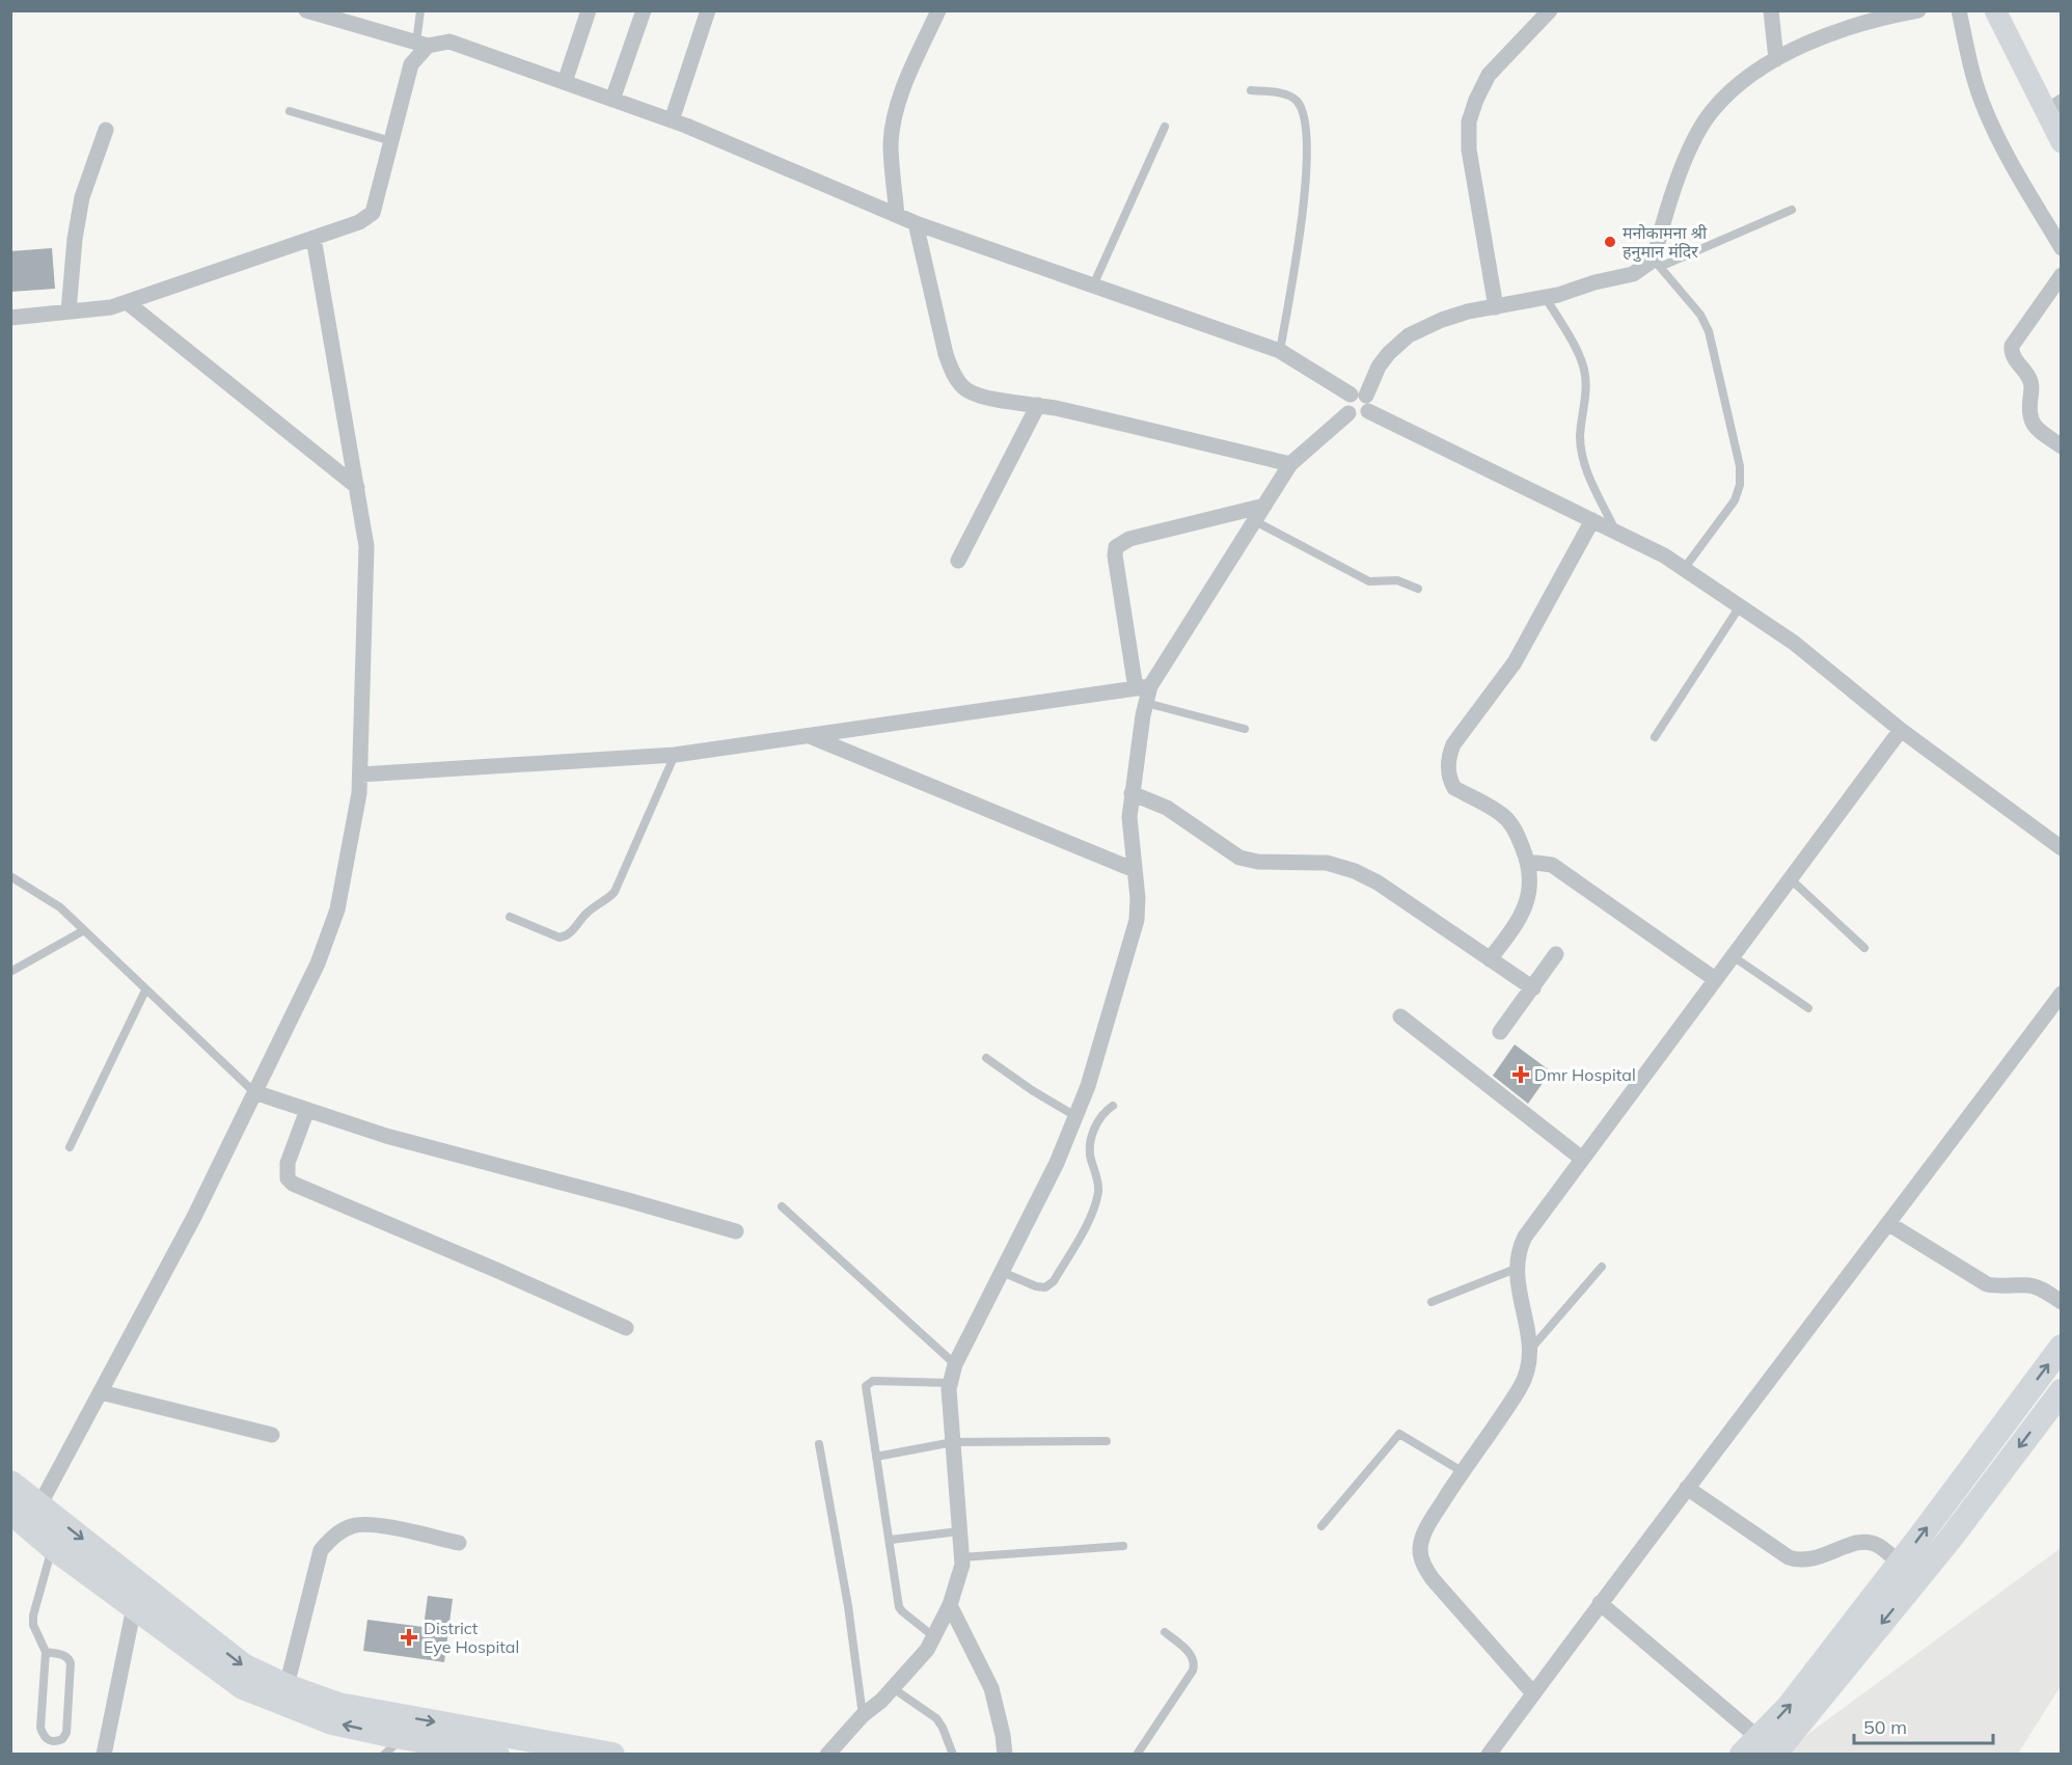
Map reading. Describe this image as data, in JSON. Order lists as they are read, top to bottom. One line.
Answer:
{"places":{"other":["मनोकामना श्री हनुमान मंदिर"],"health":["Dmr Hospital","District Eye Hospital"]},"scale_bar":"50 m"}
